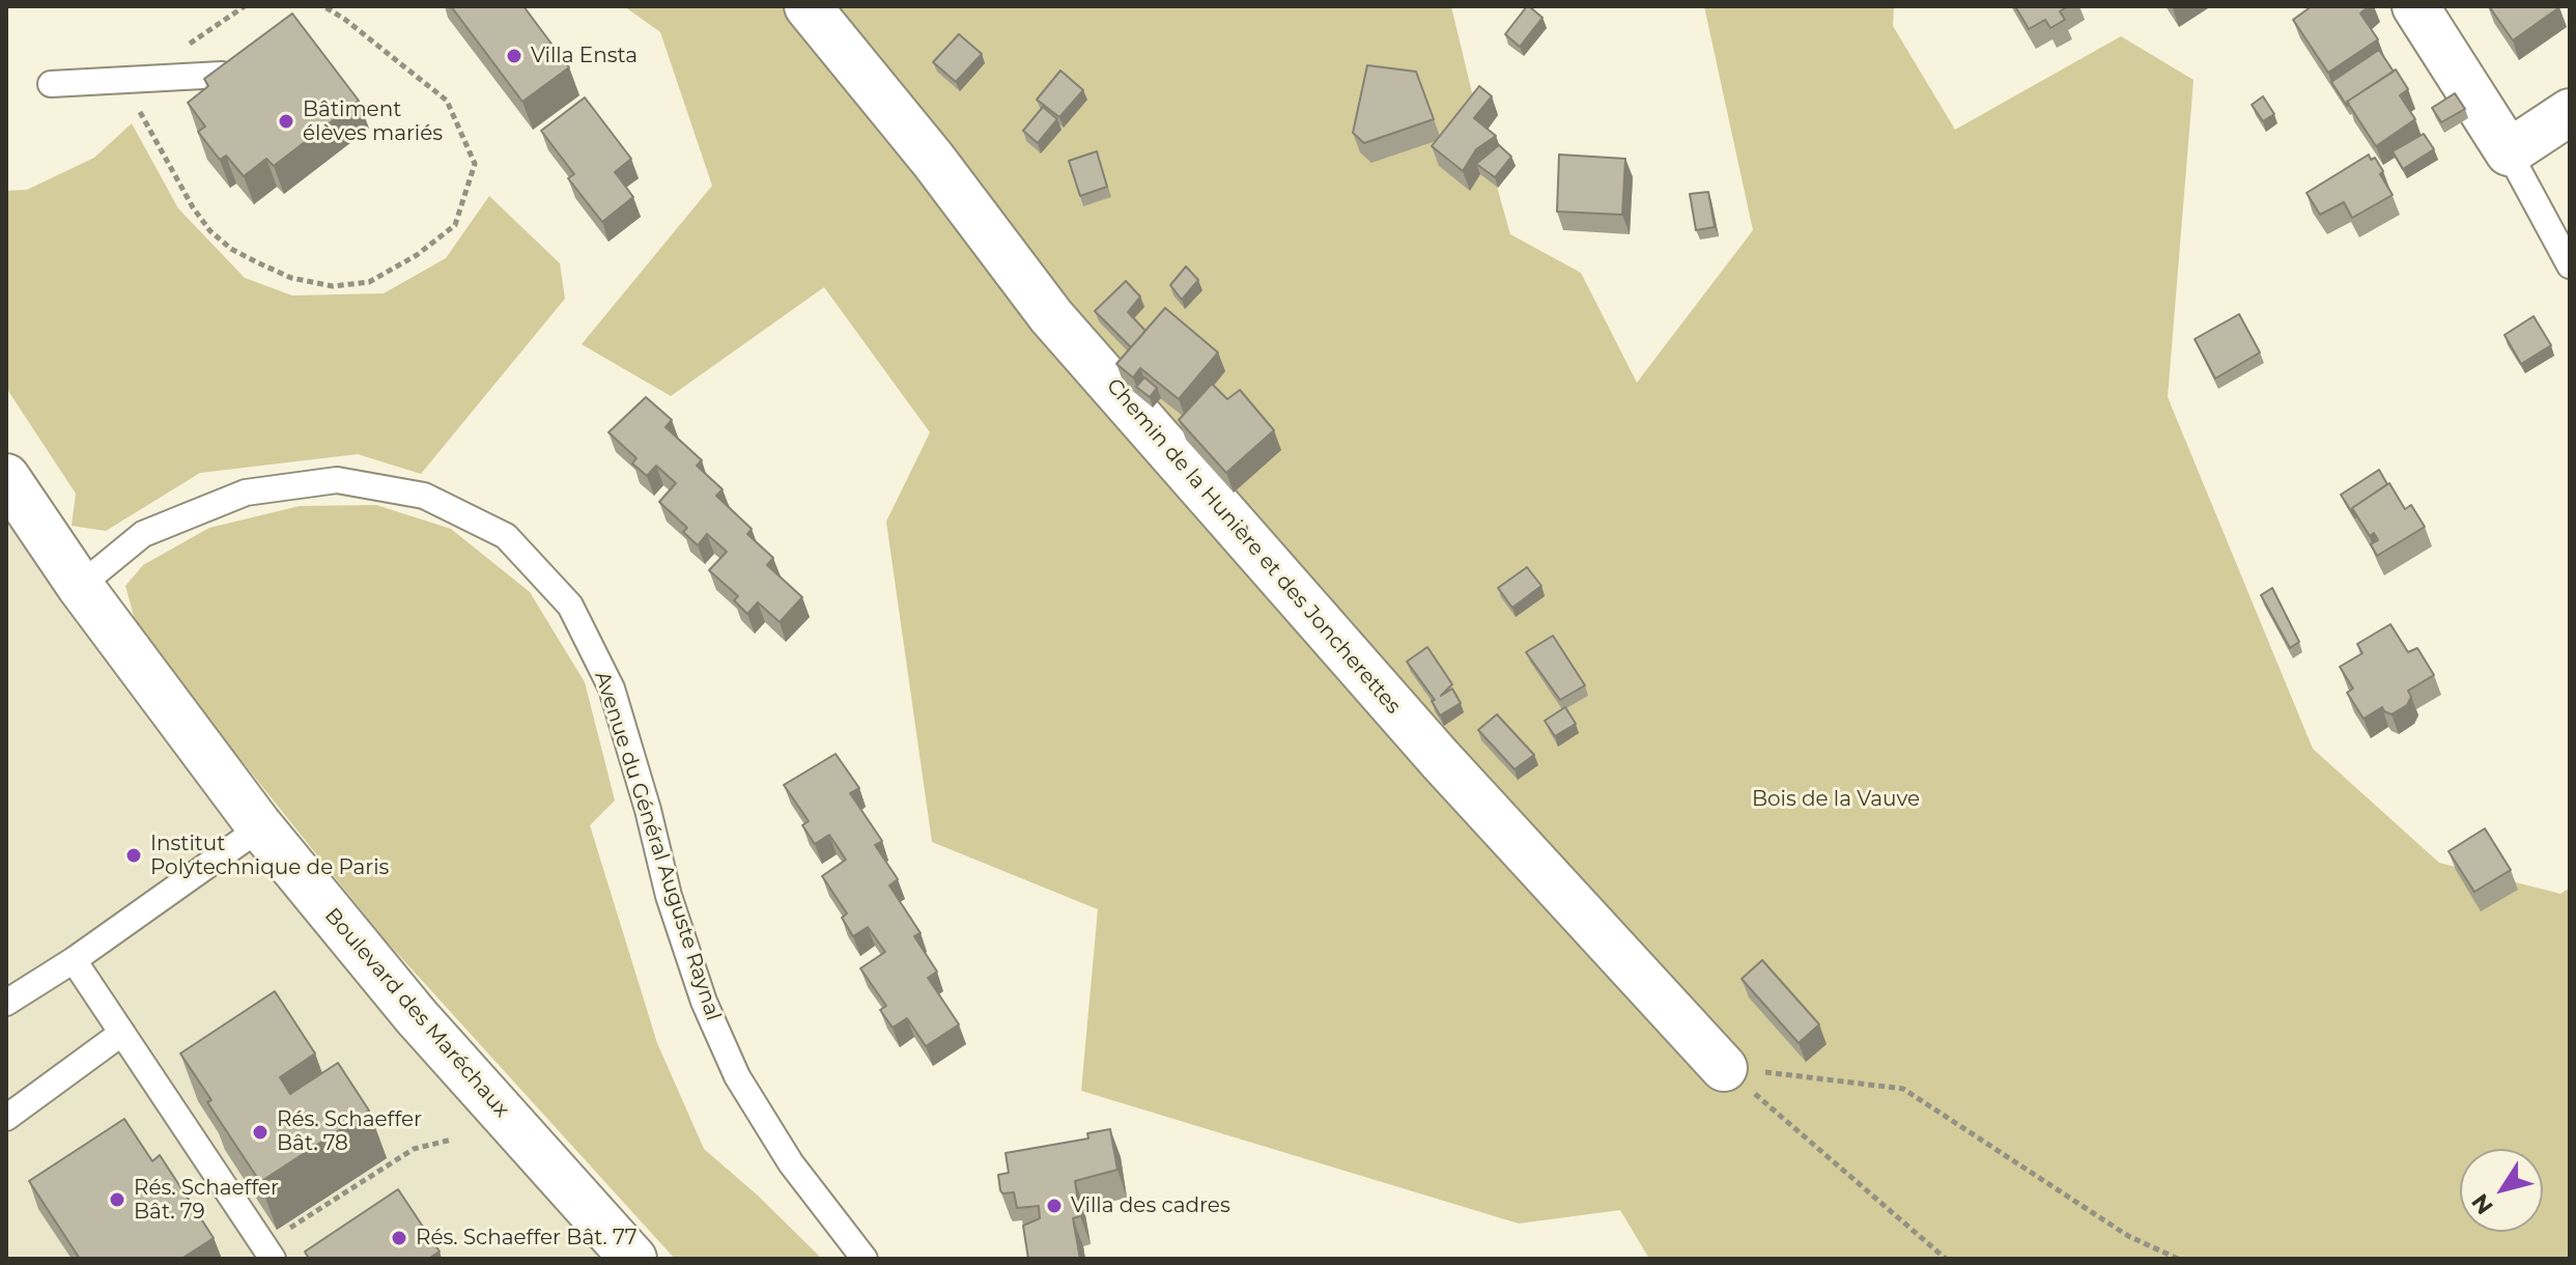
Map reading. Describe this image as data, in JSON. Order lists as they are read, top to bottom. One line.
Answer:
{"streets":{"street":["Chemin de la Hunière et des Joncherettes","Boulevard des Maréchaux"],"lane":["Avenue du Général Auguste Raynal"]},"crossings":[["Avenue du Général Auguste Raynal","Boulevard des Maréchaux"]],"parks":["Bois de la Vauve"],"places":["Villa Ensta","Bâtiment élèves mariés","Institut Polytechnique de Paris","Rés. Schaeffer Bât. 78","Rés. Schaeffer Bât. 79","Villa des cadres","Rés. Schaeffer Bât. 77"],"north":"bottom left"}
